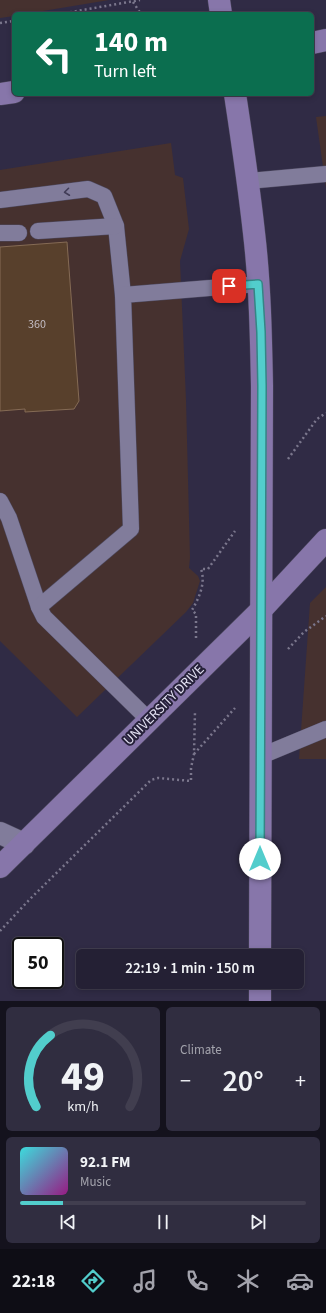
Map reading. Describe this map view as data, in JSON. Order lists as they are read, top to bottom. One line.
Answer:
{"streets":{"main road":["UNIVERSITY DRIVE"]},"house_numbers":["360"],"page":{"turn":["140 m","Turn left"],"limit":"50","trip":"22:19 · 1 min · 150 m","tile":"Climate","heat":["−","20°","+"],"song":["92.1 FM","Music"],"tabs":"22:18","gauge":["49","km/h"]}}
